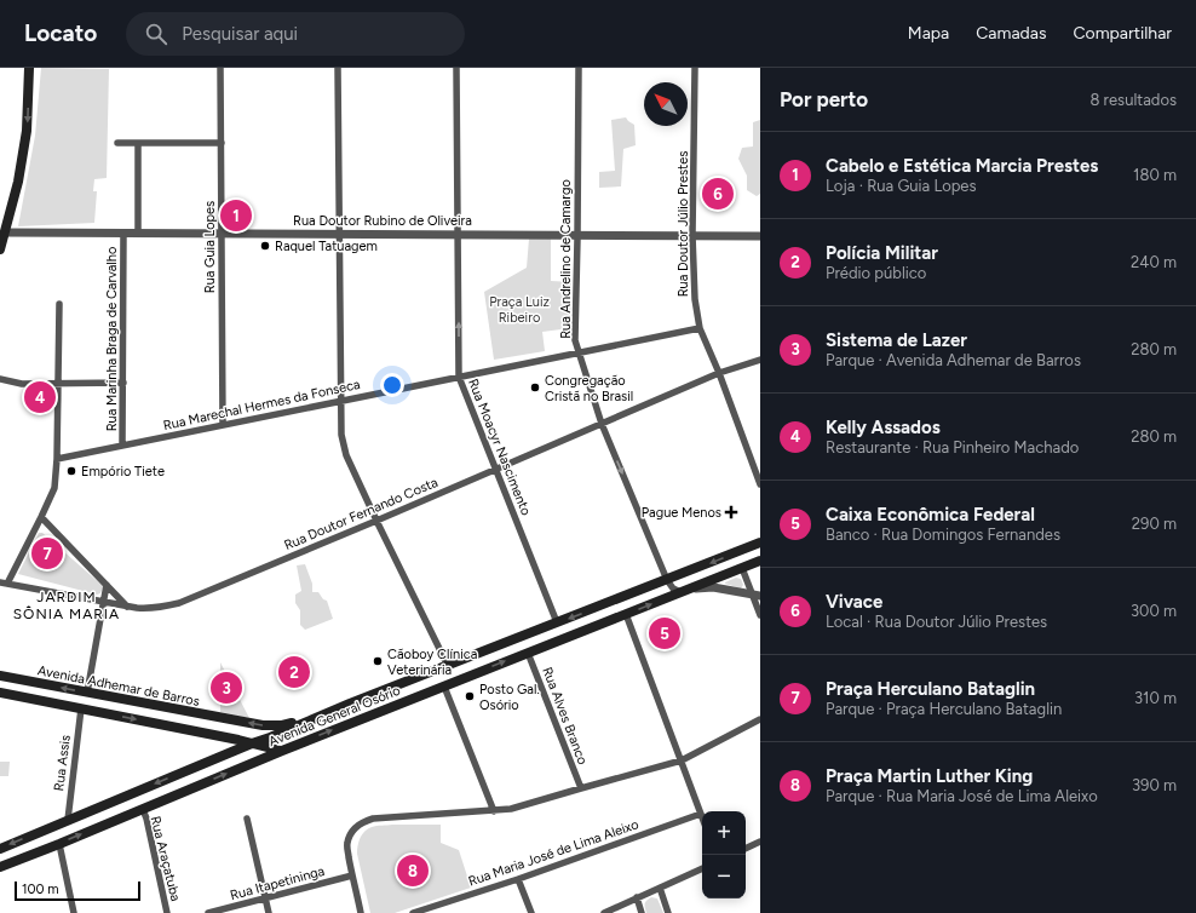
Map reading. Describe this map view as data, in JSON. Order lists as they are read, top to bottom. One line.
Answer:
{"streets":{"main road":["Avenida Adhemar de Barros","Avenida General Osório"],"street":["Rua Doutor Rubino de Oliveira","Rua Doutor Júlio Prestes","Rua Guia Lopes","Rua Andrelino de Camargo","Rua Marinha Braga de Carvalho","Rua Marechal Hermes da Fonseca","Rua Moacyr Nascimento","Rua Doutor Fernando Costa","Rua Alves Branco","Rua Assis","Rua Maria José de Lima Aleixo","Rua Araçatuba","Rua Itapetininga"]},"crossings":[["Rua Doutor Rubino de Oliveira","Rua Doutor Júlio Prestes"],["Rua Doutor Rubino de Oliveira","Rua Guia Lopes"],["Rua Doutor Rubino de Oliveira","Rua Andrelino de Camargo"],["Rua Doutor Rubino de Oliveira","Rua Marinha Braga de Carvalho"],["Rua Doutor Rubino de Oliveira","Rua Moacyr Nascimento"],["Rua Doutor Júlio Prestes","Rua Marechal Hermes da Fonseca"],["Rua Doutor Júlio Prestes","Rua Doutor Fernando Costa"],["Rua Guia Lopes","Rua Marechal Hermes da Fonseca"],["Rua Andrelino de Camargo","Rua Marechal Hermes da Fonseca"],["Rua Andrelino de Camargo","Rua Doutor Fernando Costa"],["Rua Andrelino de Camargo","Avenida General Osório"],["Rua Marinha Braga de Carvalho","Rua Marechal Hermes da Fonseca"],["Rua Marechal Hermes da Fonseca","Rua Moacyr Nascimento"],["Rua Moacyr Nascimento","Rua Doutor Fernando Costa"],["Rua Moacyr Nascimento","Avenida General Osório"],["Avenida Adhemar de Barros","Avenida General Osório"],["Avenida General Osório","Rua Alves Branco"],["Avenida General Osório","Rua Assis"],["Avenida General Osório","Rua Araçatuba"]],"districts":["JARDIM SÔNIA MARIA"],"parks":["Praça Luiz Ribeiro"],"places":{"other":["Raquel Tatuagem","Congregação Cristã no Brasil","Empório Tiete","Cãoboy Clínica Veterinária","Posto Gal. Osório"],"health":["Pague Menos"]},"scale_bar":"100 m","north":"top left","page":{"header":"Locato","search":"Pesquisar aqui","nav":["Mapa","Camadas","Compartilhar"],"heading":["Por perto","8 resultados"],"list":[{"mark":"1","name":"Cabelo e Estética Marcia Prestes","note":"Loja · Rua Guia Lopes","value":"180 m"},{"mark":"2","name":"Polícia Militar","note":"Prédio público","value":"240 m"},{"mark":"3","name":"Sistema de Lazer","note":"Parque · Avenida Adhemar de Barros","value":"280 m"},{"mark":"4","name":"Kelly Assados","note":"Restaurante · Rua Pinheiro Machado","value":"280 m"},{"mark":"5","name":"Caixa Econômica Federal","note":"Banco · Rua Domingos Fernandes","value":"290 m"},{"mark":"6","name":"Vivace","note":"Local · Rua Doutor Júlio Prestes","value":"300 m"},{"mark":"7","name":"Praça Herculano Bataglin","note":"Parque · Praça Herculano Bataglin","value":"310 m"},{"mark":"8","name":"Praça Martin Luther King","note":"Parque · Rua Maria José de Lima Aleixo","value":"390 m"}],"pins":["6","1","4","7","5","2","3","8"],"map_buttons":["+","−"],"scale":"100 m"}}
